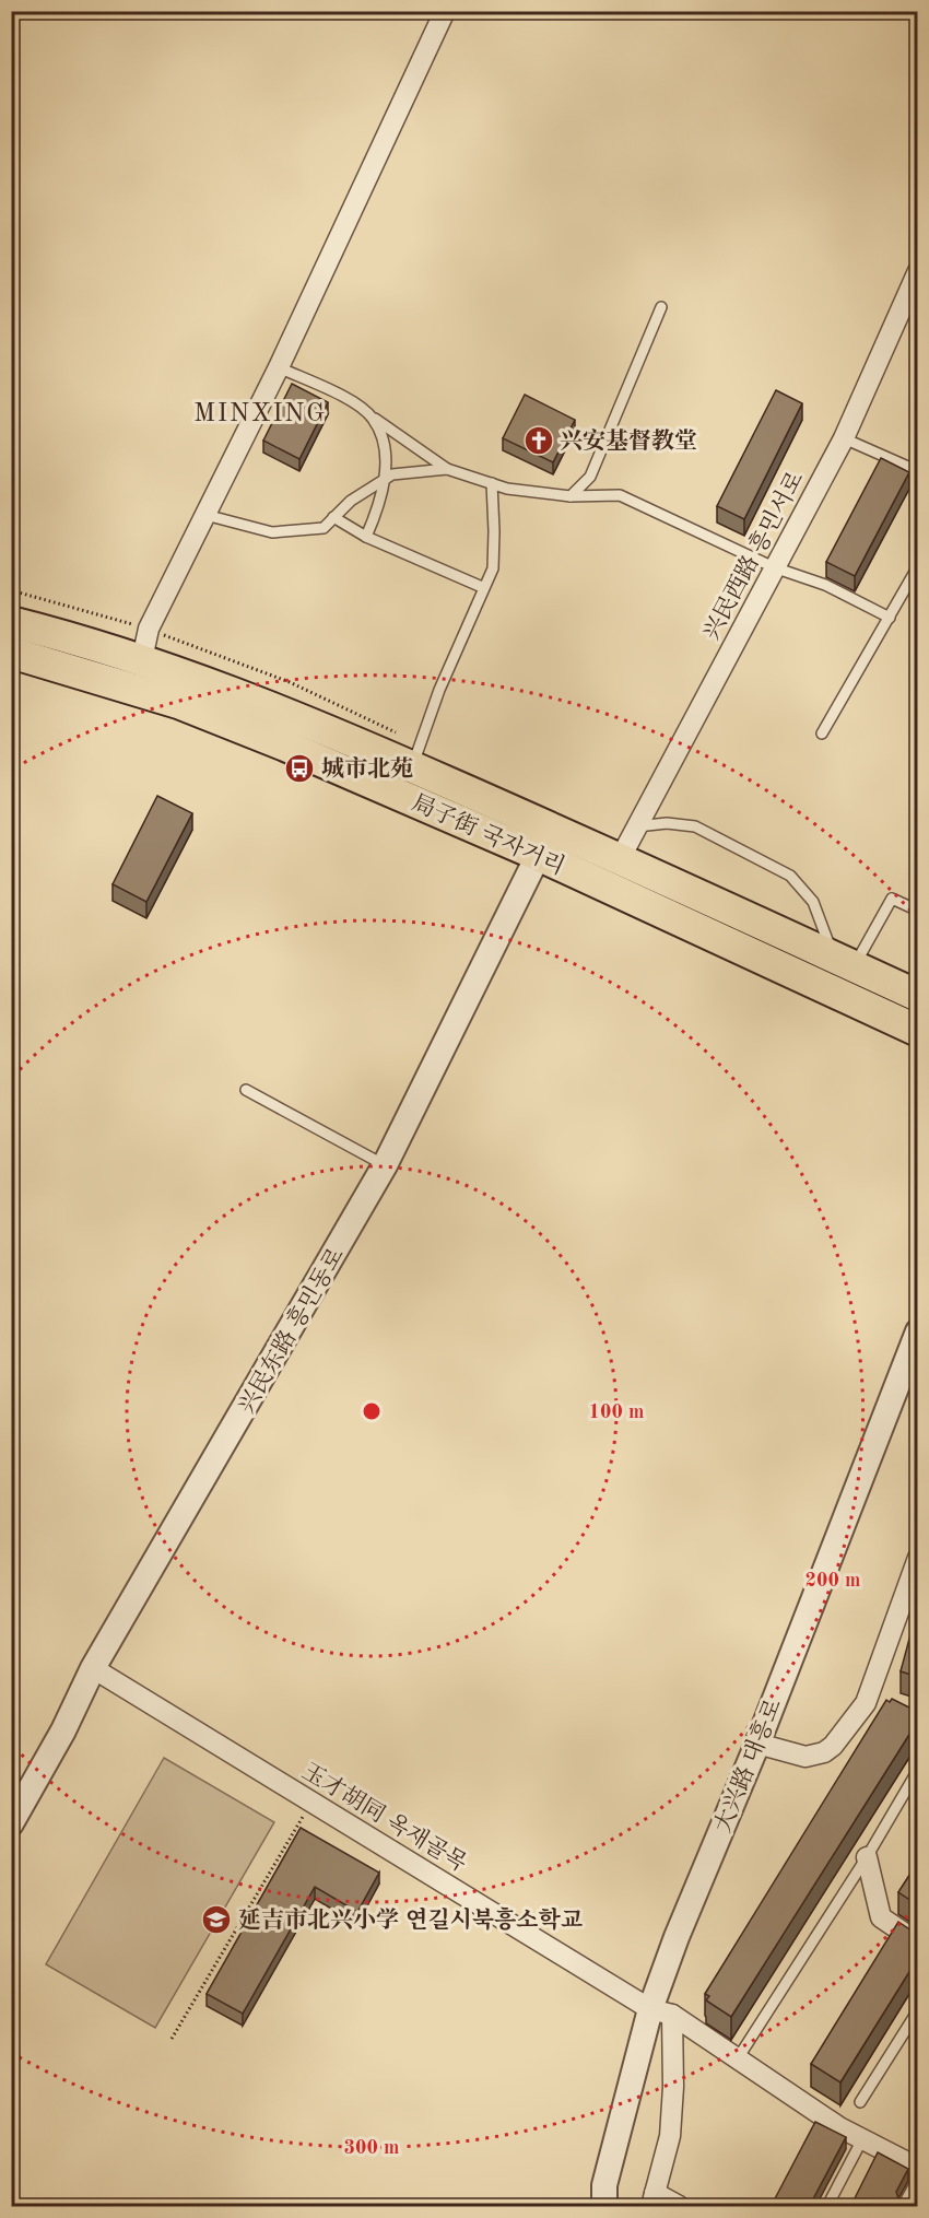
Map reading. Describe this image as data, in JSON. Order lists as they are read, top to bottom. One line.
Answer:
{"streets":{"main road":["局子街 국자거리"],"street":["兴民西路 흥민서로","兴民东路 흥민동로","大兴路 대흥로","玉才胡同 옥재골목"]},"crossings":[["兴民西路 흥민서로","局子街 국자거리"],["局子街 국자거리","兴民东路 흥민동로"],["兴民东路 흥민동로","玉才胡同 옥재골목"],["大兴路 대흥로","玉才胡同 옥재골목"]],"districts":["MINXING"],"places":{"church":["兴安基督教堂"],"bus stop":["城市北苑"],"school or university":["延吉市北兴小学 연길시북흥소학교"]},"rings":["100 m","200 m","300 m"]}
